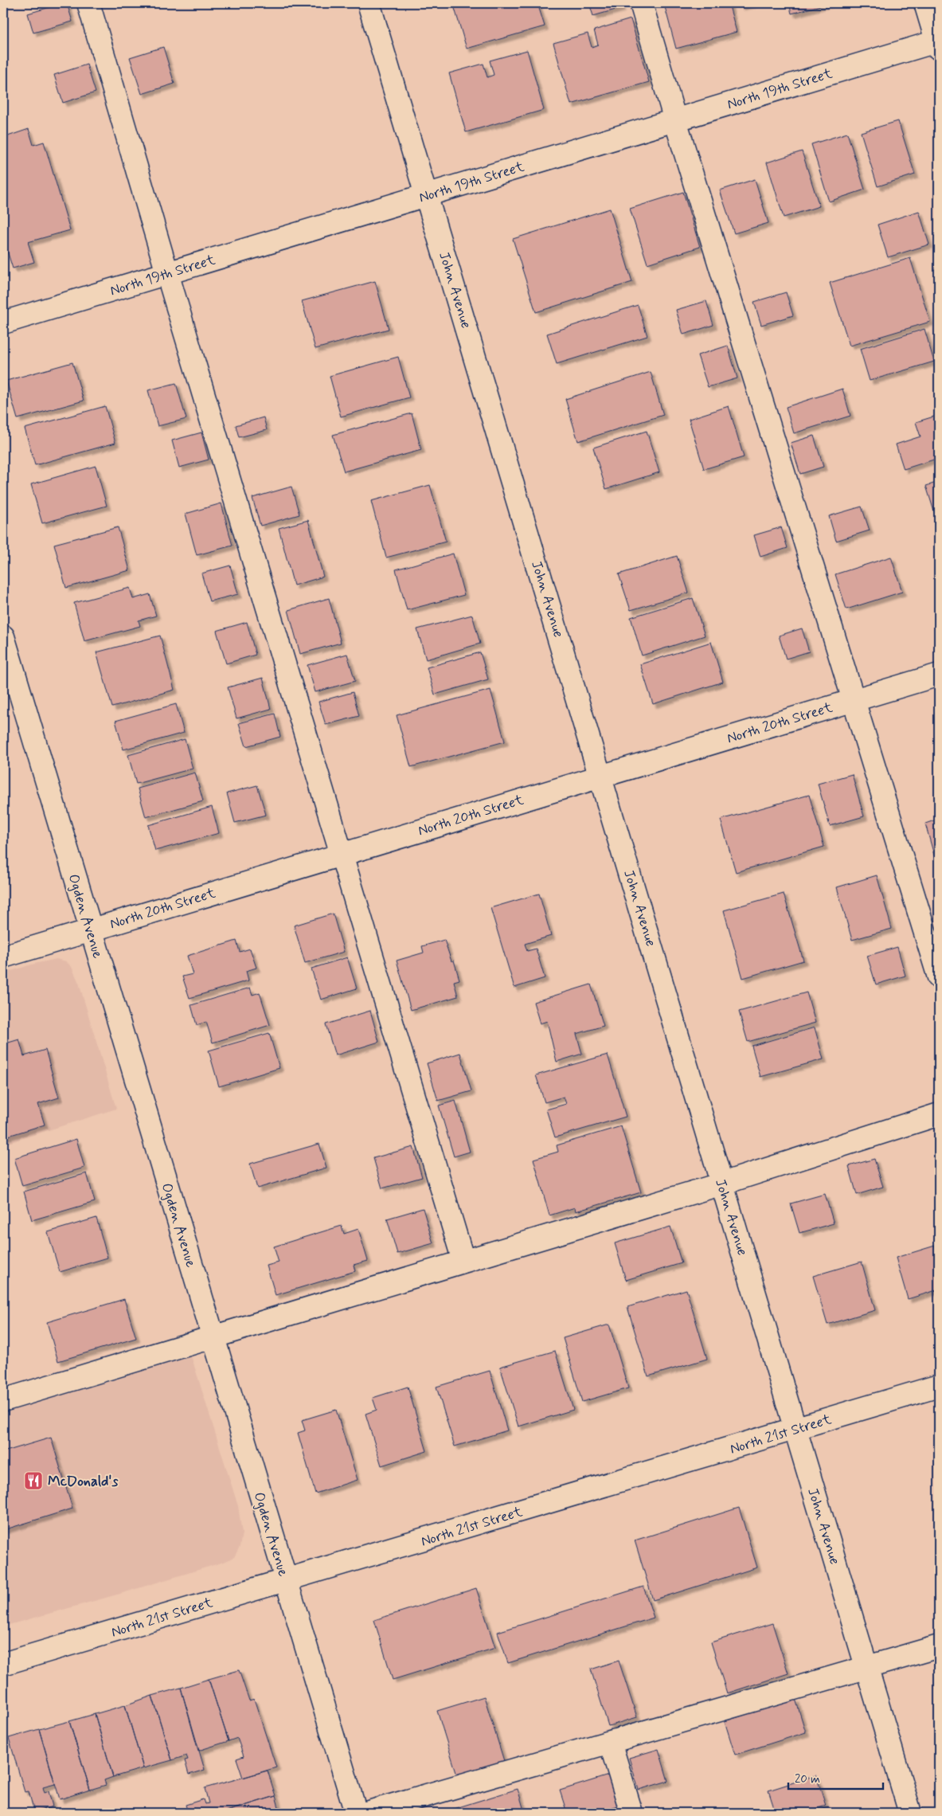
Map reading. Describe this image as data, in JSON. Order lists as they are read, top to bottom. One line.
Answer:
{"streets":{"street":["North 19th Street","John Avenue","North 20th Street","Ogden Avenue","North 21st Street"]},"crossings":[["North 19th Street","John Avenue"],["John Avenue","North 20th Street"],["John Avenue","North 21st Street"],["North 20th Street","Ogden Avenue"],["Ogden Avenue","North 21st Street"]],"places":{"restaurant":["McDonald's"]},"scale_bar":"20 m"}
